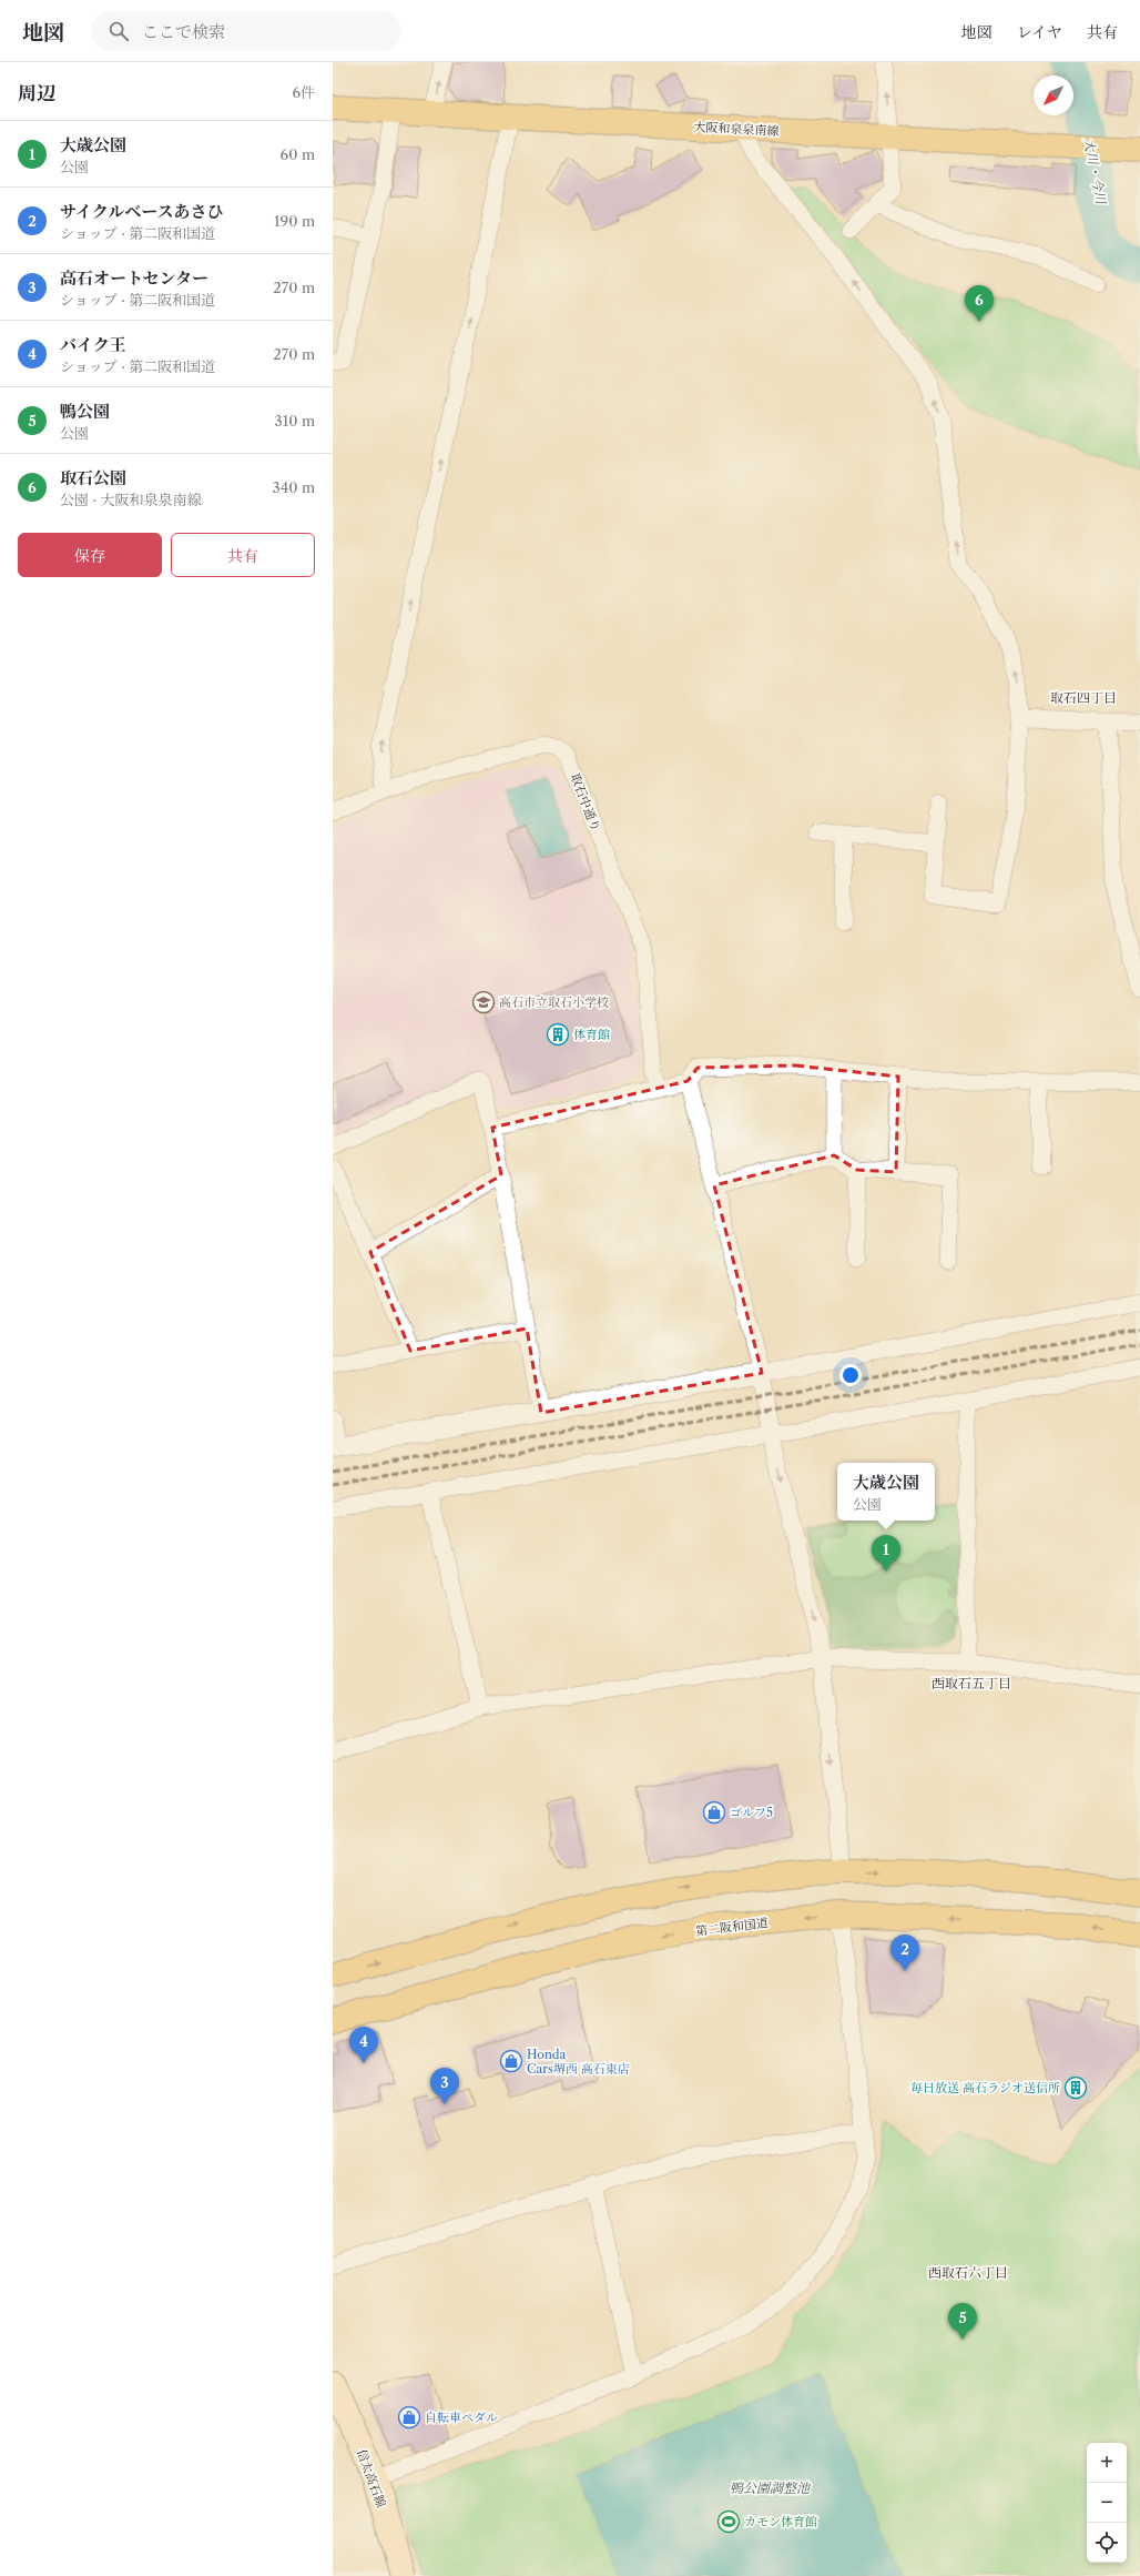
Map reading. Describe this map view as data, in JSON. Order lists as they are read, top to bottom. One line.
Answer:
{"streets":{"main road":["大阪和泉泉南線","第二阪和国道","信太高石線"],"street":["取石中通り"]},"districts":["取石四丁目","西取石五丁目","西取石六丁目"],"water":["大川・今川","鴨公園調整池"],"places":{"school or university":["高石市立取石小学校"],"building":["体育館","毎日放送 高石ラジオ送信所"],"shop":["ゴルフ5","Honda Cars堺西 高石東店","自転車ペダル"],"sports":["カモン体育館"]},"north":"bottom left","page":{"header":"地図","search":"ここで検索","nav":["地図","レイヤ","共有"],"heading":["周辺","6件"],"list":[{"mark":"1","name":"大歳公園","note":"公園","value":"60 m"},{"mark":"2","name":"サイクルベースあさひ","note":"ショップ · 第二阪和国道","value":"190 m"},{"mark":"3","name":"高石オートセンター","note":"ショップ · 第二阪和国道","value":"270 m"},{"mark":"4","name":"バイク王","note":"ショップ · 第二阪和国道","value":"270 m"},{"mark":"5","name":"鴨公園","note":"公園","value":"310 m"},{"mark":"6","name":"取石公園","note":"公園 · 大阪和泉泉南線","value":"340 m"}],"pins":["6","1","2","4","3","5"],"buttons":["保存","共有"],"popup":["大歳公園","公園"],"map_buttons":["+","−"]}}
